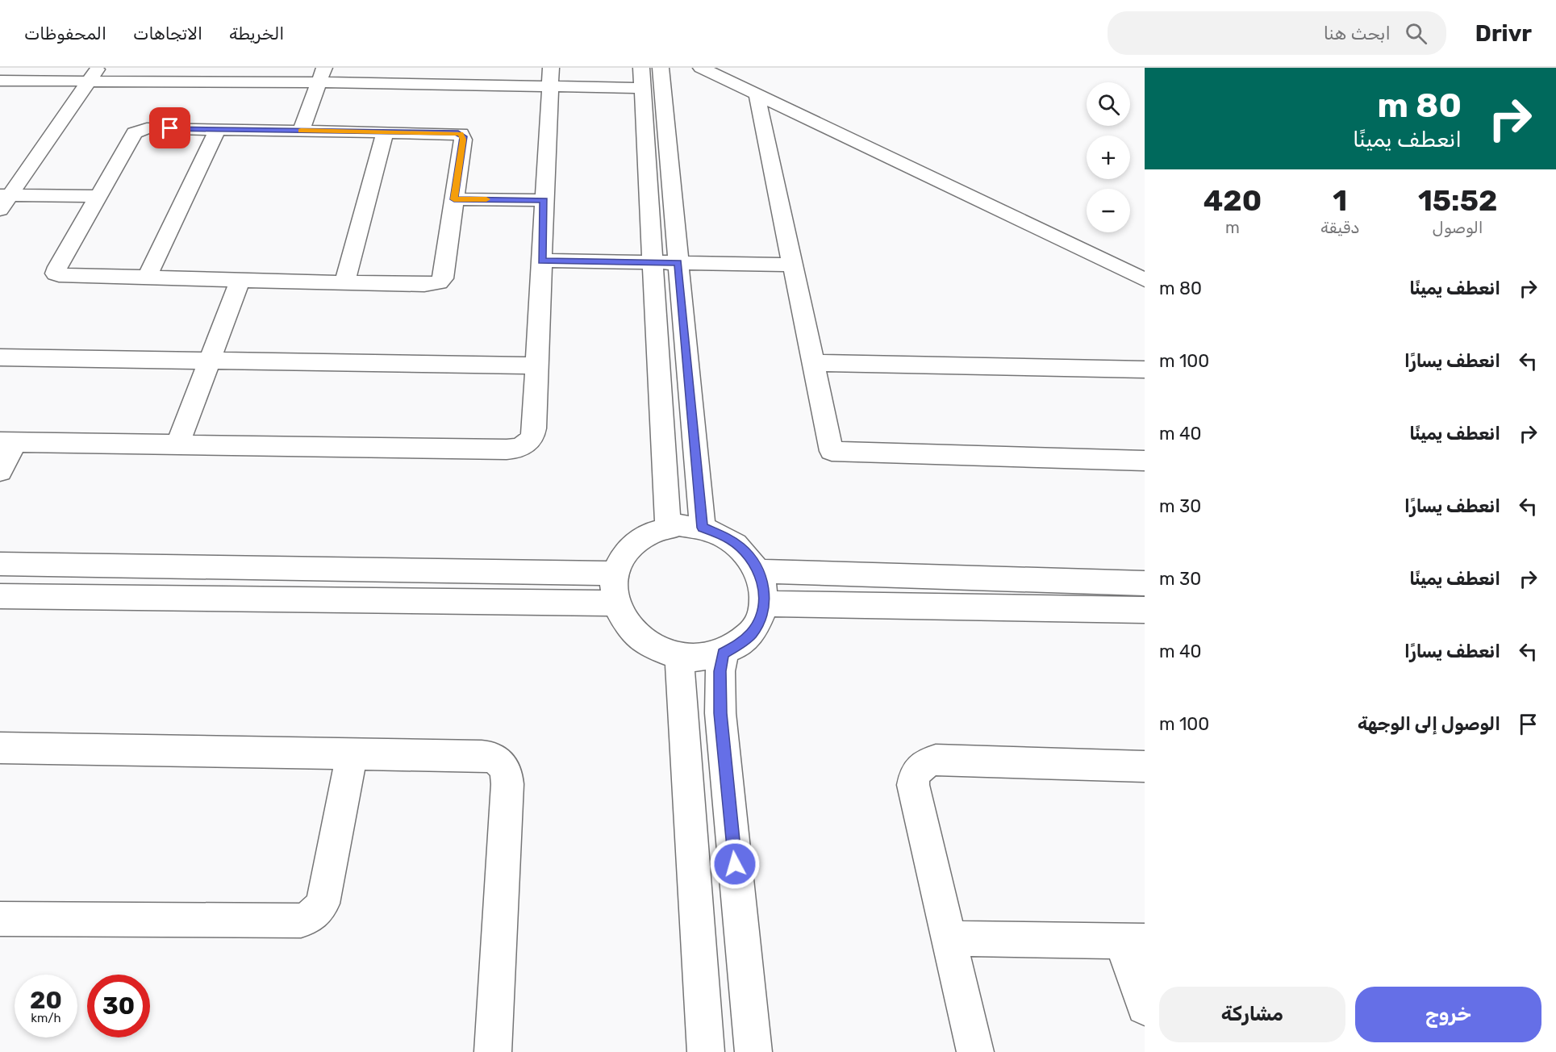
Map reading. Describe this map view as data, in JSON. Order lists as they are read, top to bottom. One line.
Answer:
{"page":{"header":"Drivr","search":"ابحث هنا","nav":["الخريطة","الاتجاهات","المحفوظات"],"turn":["80 m","انعطف يمينًا"],"map_buttons":["+","−"],"eta":["15:52","الوصول","1","دقيقة","420","m"],"list":[{"name":"انعطف يمينًا","value":"80 m"},{"name":"انعطف يسارًا","value":"100 m"},{"name":"انعطف يمينًا","value":"40 m"},{"name":"انعطف يسارًا","value":"30 m"},{"name":"انعطف يمينًا","value":"30 m"},{"name":"انعطف يسارًا","value":"40 m"},{"name":"الوصول إلى الوجهة","value":"100 m"}],"speed":"20 km/h","limit":"30","buttons":["خروج","مشاركة"]}}
